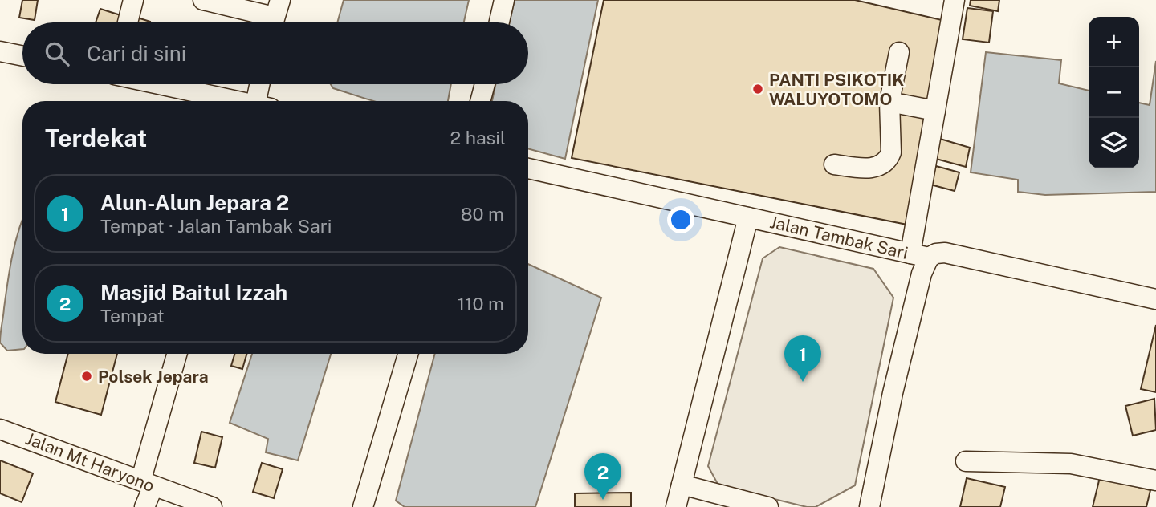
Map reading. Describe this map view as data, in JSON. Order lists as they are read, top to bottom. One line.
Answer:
{"streets":{"street":["Jalan Tambak Sari","Jalan Mt Haryono"]},"places":["PANTI PSIKOTIK WALUYOTOMO","Polsek Jepara"],"page":{"map_buttons":["+","−"],"search":"Cari di sini","heading":["Terdekat","2 hasil"],"list":[{"mark":"1","name":"Alun-Alun Jepara 2","note":"Tempat · Jalan Tambak Sari","value":"80 m"},{"mark":"2","name":"Masjid Baitul Izzah","note":"Tempat","value":"110 m"}],"pins":["1","2"]}}
